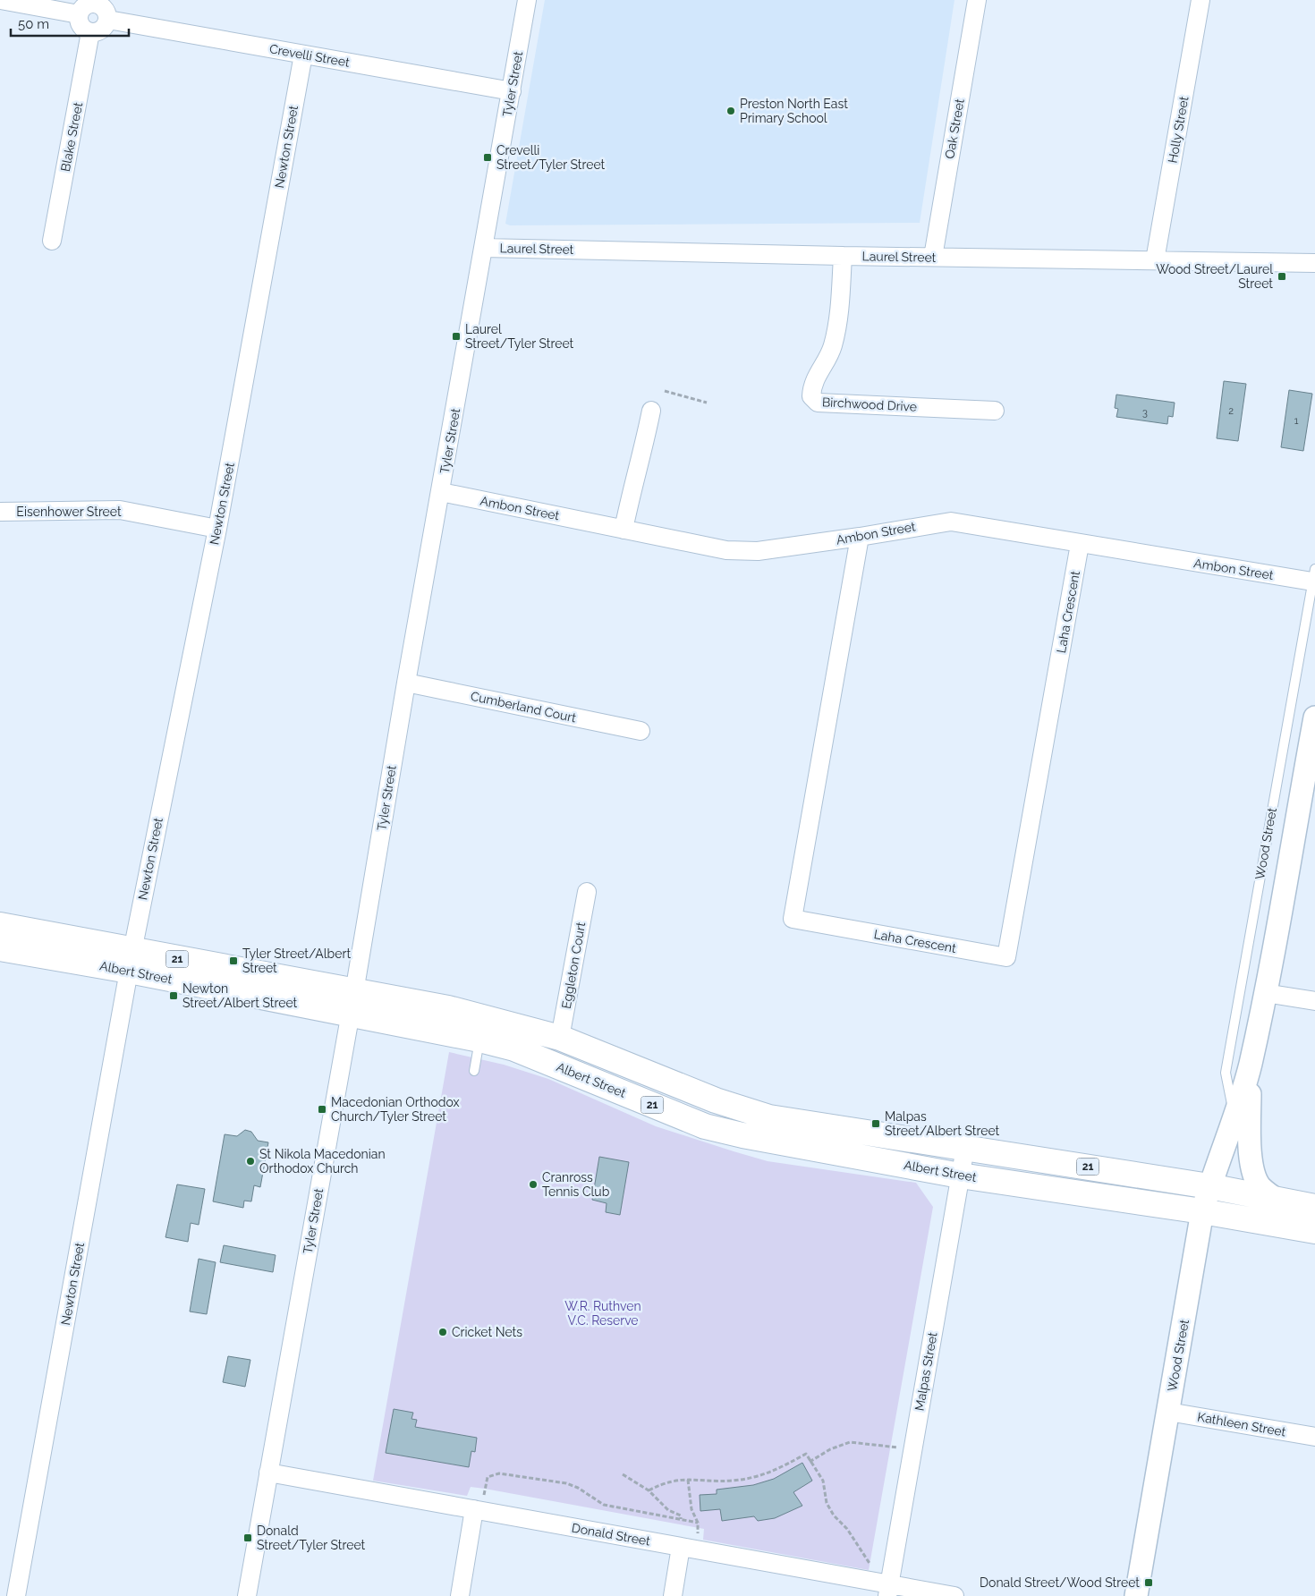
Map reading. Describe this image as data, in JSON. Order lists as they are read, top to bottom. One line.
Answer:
{"streets":{"highway":["21","Albert Street"],"street":["Crevelli Street","Tyler Street","Oak Street","Holly Street","Blake Street","Newton Street","Laurel Street","Birchwood Drive","Ambon Street","Eisenhower Street","Laha Crescent","Cumberland Court","Wood Street","Eggleton Court","Malpas Street","Kathleen Street","Donald Street"]},"crossings":[["Crevelli Street","Tyler Street"],["Crevelli Street","Blake Street"],["Crevelli Street","Newton Street"],["Tyler Street","Laurel Street"],["Tyler Street","Ambon Street"],["Tyler Street","Cumberland Court"],["Tyler Street","Albert Street"],["Tyler Street","Donald Street"],["Oak Street","Laurel Street"],["Holly Street","Laurel Street"],["Newton Street","Eisenhower Street"],["Newton Street","Albert Street"],["Laurel Street","Birchwood Drive"],["Ambon Street","Laha Crescent"],["Ambon Street","Wood Street"],["Wood Street","Albert Street"],["Wood Street","Kathleen Street"],["Eggleton Court","Albert Street"],["Albert Street","Malpas Street"],["Malpas Street","Donald Street"]],"parks":["W.R. Ruthven V.C. Reserve"],"places":{"other":["Preston North East Primary School","St Nikola Macedonian Orthodox Church","Cranross Tennis Club","Cricket Nets"],"transit":["Crevelli Street/Tyler Street","Wood Street/Laurel Street","Laurel Street/Tyler Street","Tyler Street/Albert Street","Newton Street/Albert Street","Macedonian Orthodox Church/Tyler Street","Malpas Street/Albert Street","Donald Street/Tyler Street","Donald Street/Wood Street"]},"house_numbers":["2","3","1"],"scale_bar":"50 m"}
